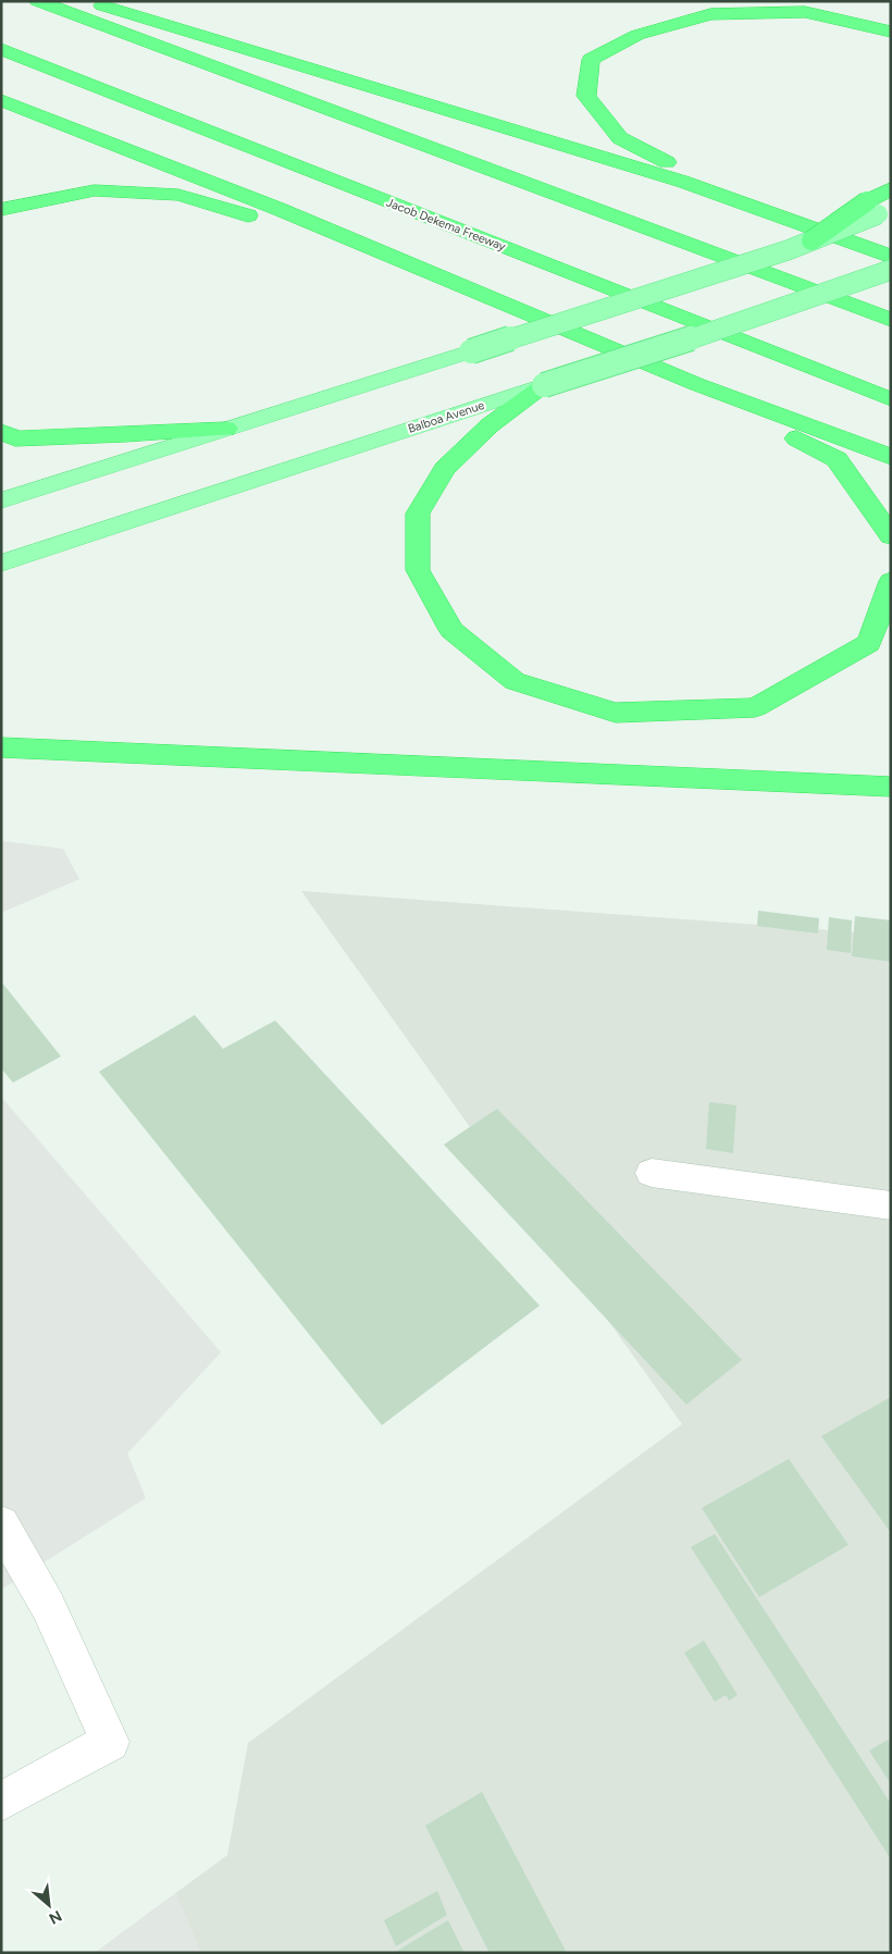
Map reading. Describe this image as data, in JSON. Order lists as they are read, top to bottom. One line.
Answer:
{"streets":{"highway":["Jacob Dekema Freeway"],"main road":["Balboa Avenue"]},"north":"bottom right"}
